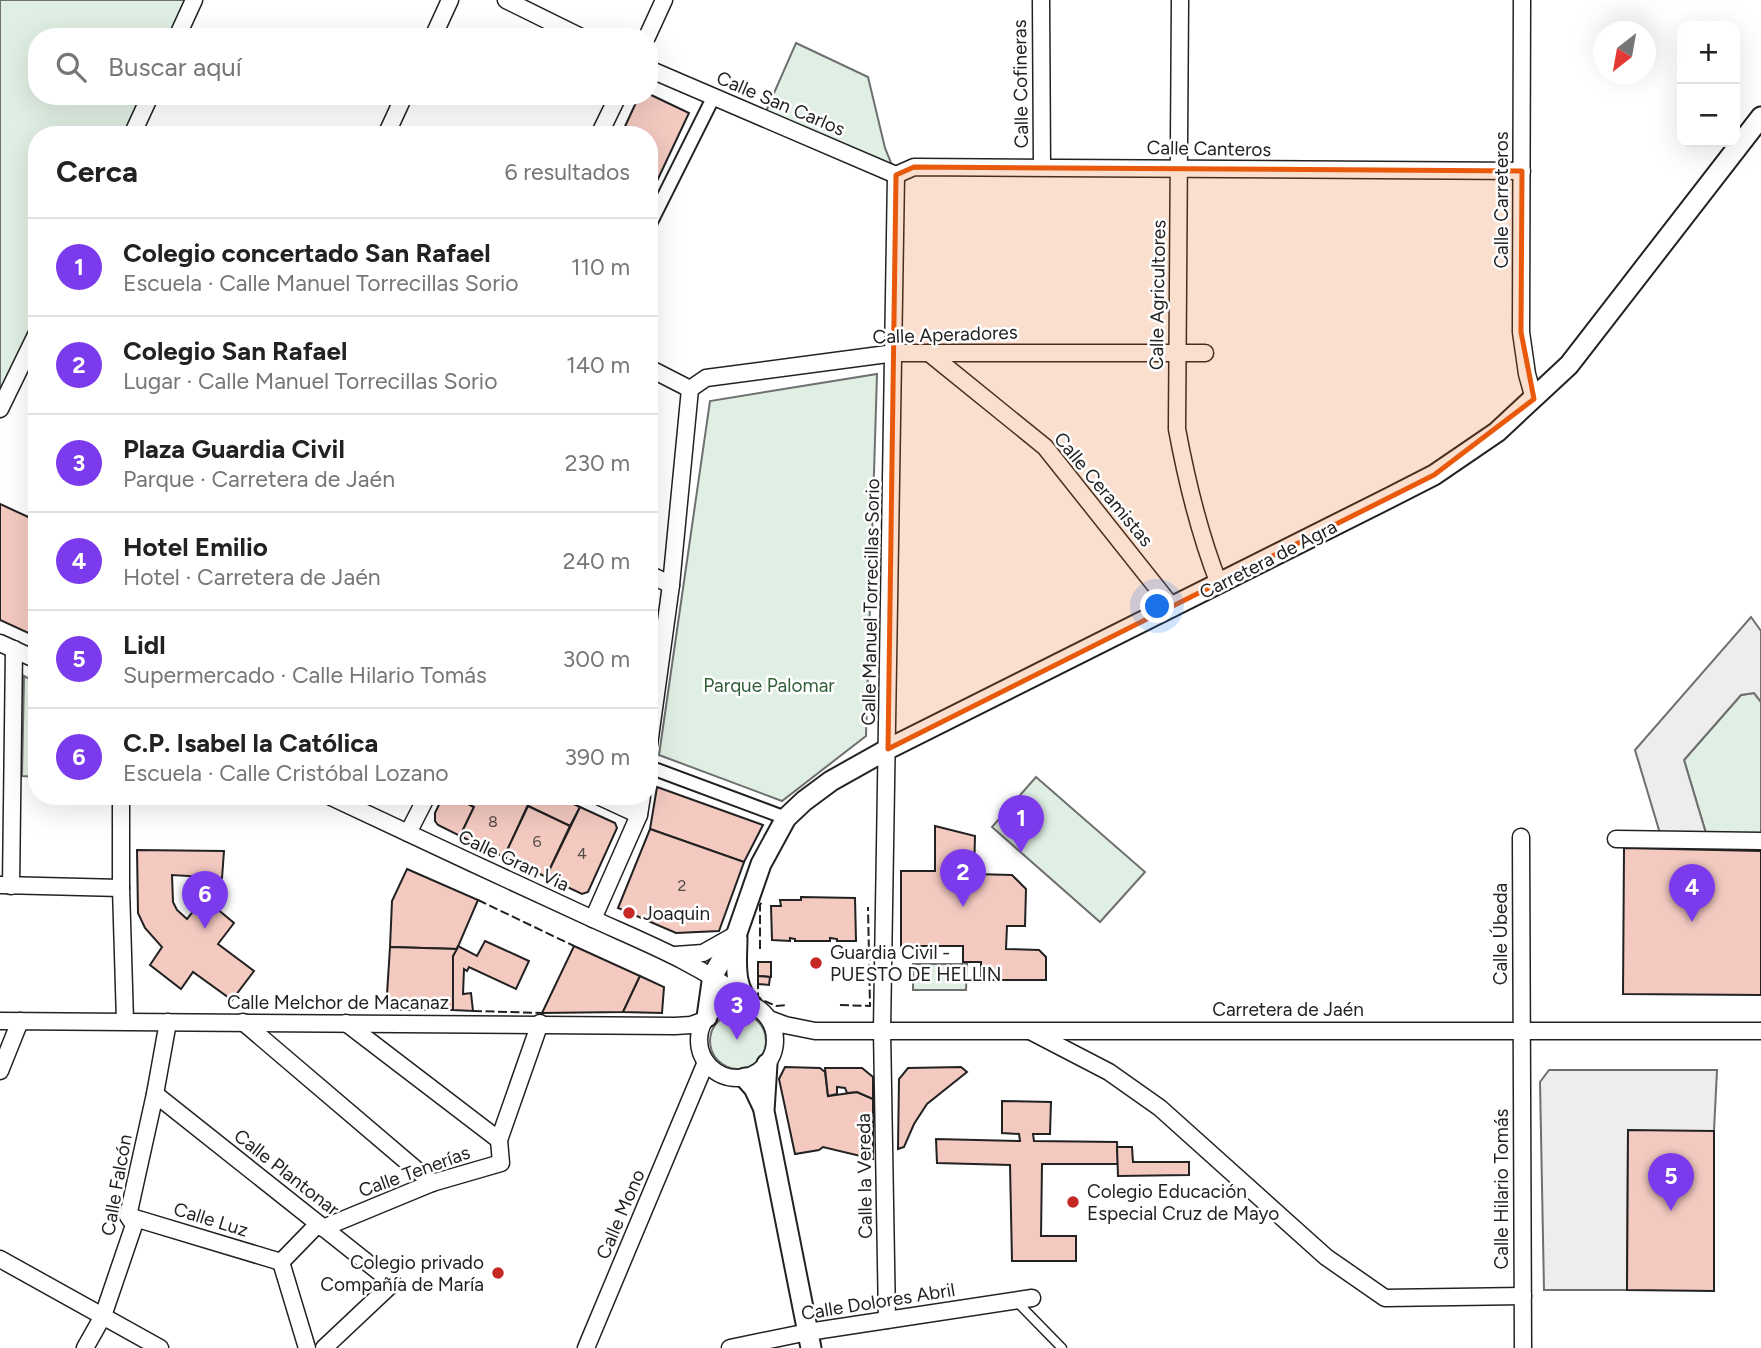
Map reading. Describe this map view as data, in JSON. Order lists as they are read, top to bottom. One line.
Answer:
{"streets":{"street":["Calle Cofineras","Calle San Carlos","Calle Canteros","Calle Carreteros","Calle Agricultores","Calle Aperadores","Calle Ceramistas","Carretera de Agra","Calle Manuel Torrecillas Sorio","Calle Gran Via","Calle Úbeda","Calle Melchor de Macanaz","Carretera de Jaén","Calle Tenerías","Calle Plantonar","Calle la Vereda","Calle Falcón","Calle Hilario Tomás","Calle Mono","Calle Luz","Calle Dolores Abril"]},"crossings":[["Calle Cofineras","Calle Canteros"],["Calle San Carlos","Calle Canteros"],["Calle San Carlos","Calle Manuel Torrecillas Sorio"],["Calle Canteros","Calle Carreteros"],["Calle Canteros","Calle Agricultores"],["Calle Canteros","Calle Manuel Torrecillas Sorio"],["Calle Carreteros","Carretera de Agra"],["Calle Agricultores","Calle Aperadores"],["Calle Agricultores","Carretera de Agra"],["Calle Aperadores","Calle Ceramistas"],["Calle Aperadores","Calle Manuel Torrecillas Sorio"],["Calle Ceramistas","Carretera de Agra"],["Carretera de Agra","Calle Manuel Torrecillas Sorio"],["Carretera de Agra","Calle Gran Via"],["Carretera de Agra","Calle Melchor de Macanaz"],["Carretera de Agra","Carretera de Jaén"],["Carretera de Agra","Calle Mono"],["Calle Manuel Torrecillas Sorio","Carretera de Jaén"],["Calle Manuel Torrecillas Sorio","Calle la Vereda"],["Calle Gran Via","Calle Melchor de Macanaz"],["Calle Gran Via","Carretera de Jaén"],["Calle Gran Via","Calle Mono"],["Calle Úbeda","Carretera de Jaén"],["Calle Úbeda","Calle Hilario Tomás"],["Calle Melchor de Macanaz","Carretera de Jaén"],["Calle Melchor de Macanaz","Calle Tenerías"],["Calle Melchor de Macanaz","Calle Falcón"],["Calle Melchor de Macanaz","Calle Mono"],["Carretera de Jaén","Calle la Vereda"],["Carretera de Jaén","Calle Hilario Tomás"],["Carretera de Jaén","Calle Mono"],["Calle Tenerías","Calle Plantonar"],["Calle Tenerías","Calle Luz"],["Calle Plantonar","Calle Falcón"],["Calle la Vereda","Calle Dolores Abril"],["Calle Falcón","Calle Luz"]],"parks":["Parque Palomar"],"places":["Joaquin","Guardia Civil - PUESTO DE HELLIN","Colegio Educación Especial Cruz de Mayo","Colegio privado Compañía de María"],"house_numbers":["8","6","4","2"],"north":"bottom left","page":{"map_buttons":["+","−"],"search":"Buscar aquí","heading":["Cerca","6 resultados"],"list":[{"mark":"1","name":"Colegio concertado San Rafael","note":"Escuela · Calle Manuel Torrecillas Sorio","value":"110 m"},{"mark":"2","name":"Colegio San Rafael","note":"Lugar · Calle Manuel Torrecillas Sorio","value":"140 m"},{"mark":"3","name":"Plaza Guardia Civil","note":"Parque · Carretera de Jaén","value":"230 m"},{"mark":"4","name":"Hotel Emilio","note":"Hotel · Carretera de Jaén","value":"240 m"},{"mark":"5","name":"Lidl","note":"Supermercado · Calle Hilario Tomás","value":"300 m"},{"mark":"6","name":"C.P. Isabel la Católica","note":"Escuela · Calle Cristóbal Lozano","value":"390 m"}],"pins":["1","2","4","6","3","5"]}}
